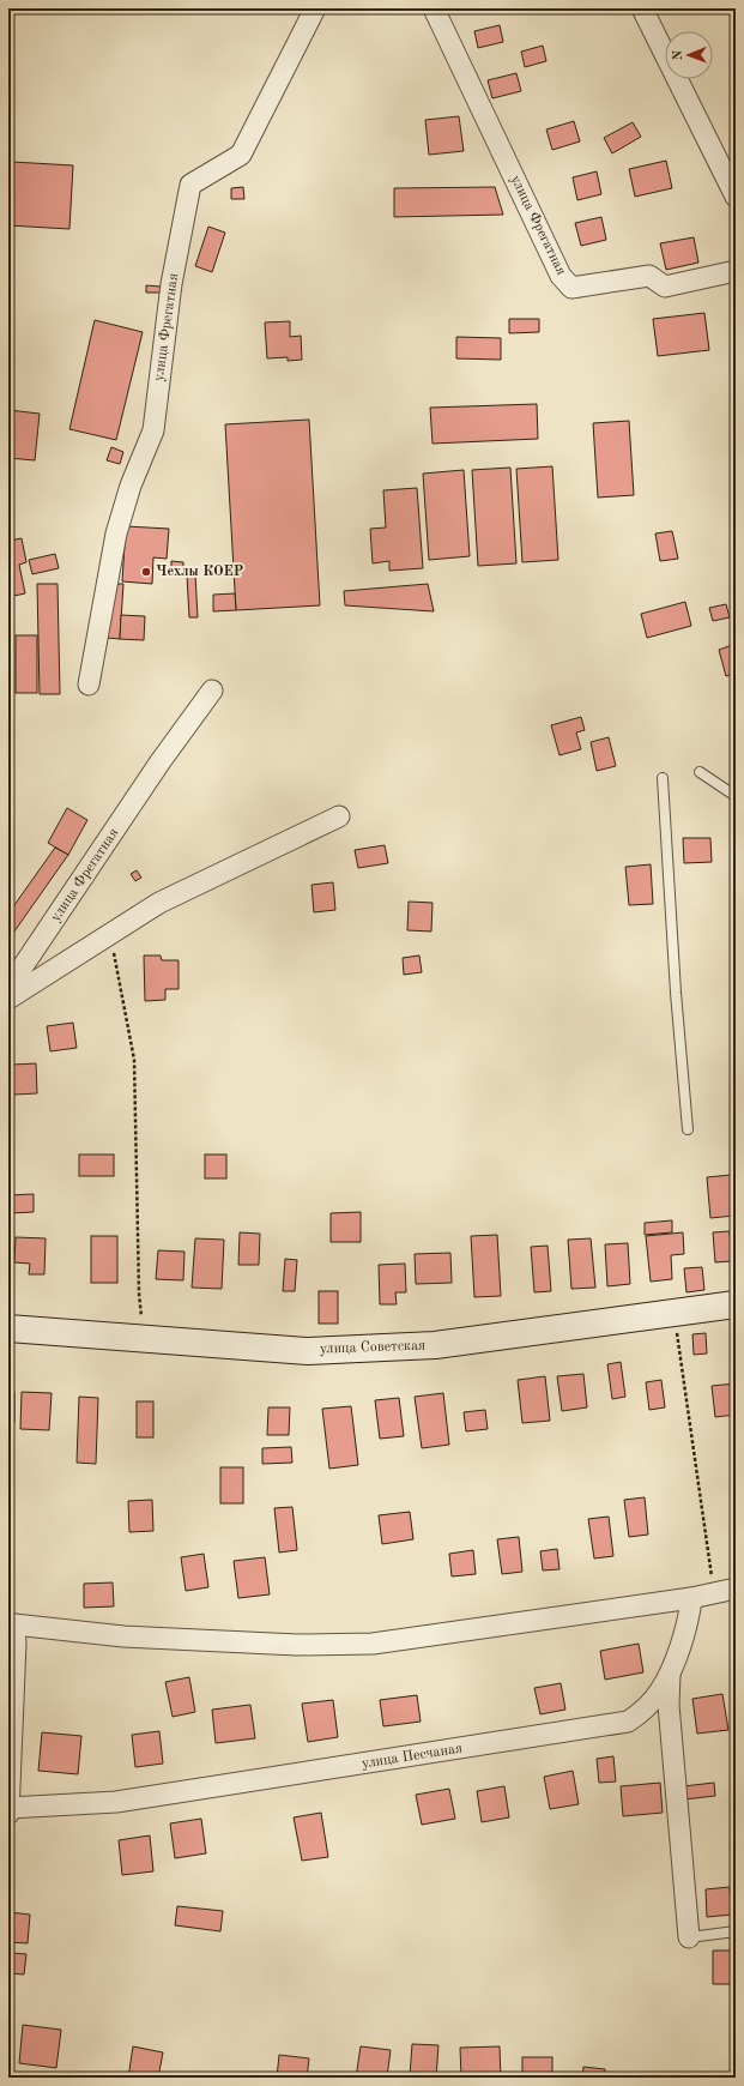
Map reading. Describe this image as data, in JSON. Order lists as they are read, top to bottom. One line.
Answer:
{"streets":{"street":["улица Фрегатная","улица Советская","улица Песчаная"]},"places":["Чехлы КОЕР"],"north":"left"}
